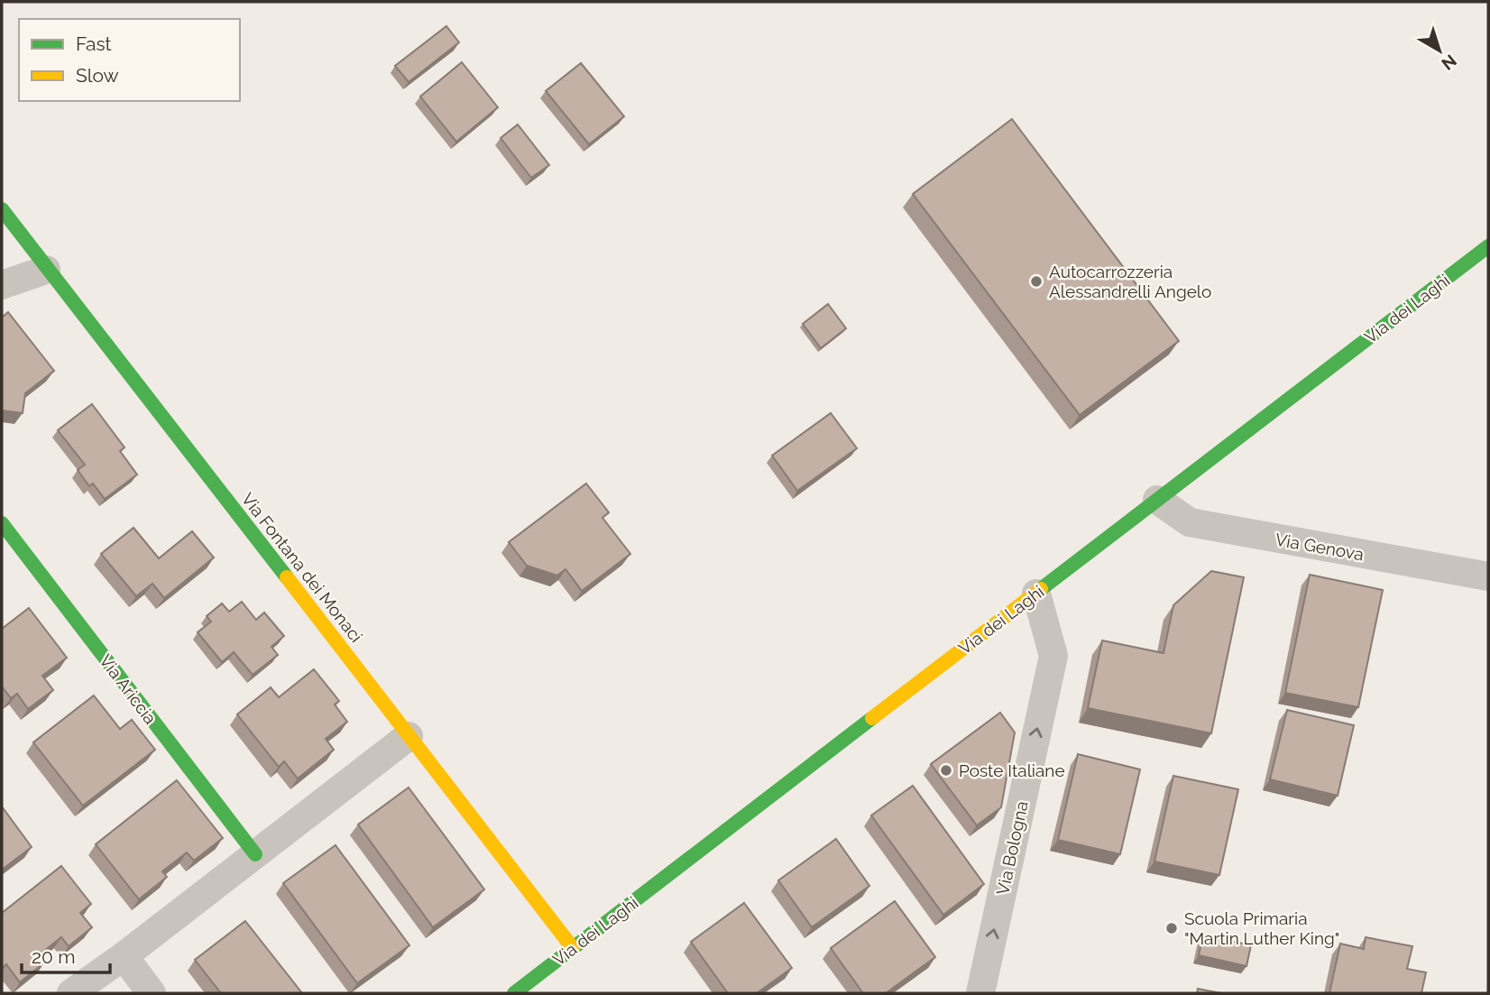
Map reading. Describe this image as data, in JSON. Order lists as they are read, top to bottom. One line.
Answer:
{"streets":{"street":["Via dei Laghi","Via Genova","Via Fontana dei Monaci","Via Ariccia","Via Bologna"]},"crossings":[["Via dei Laghi","Via Genova"],["Via dei Laghi","Via Fontana dei Monaci"],["Via dei Laghi","Via Bologna"]],"one_way":["Via Bologna"],"places":["Autocarrozzeria Alessandrelli Angelo","Poste Italiane","Scuola Primaria \"Martin Luther King\""],"legend":["Fast","Slow"],"scale_bar":"20 m","north":"bottom right"}
